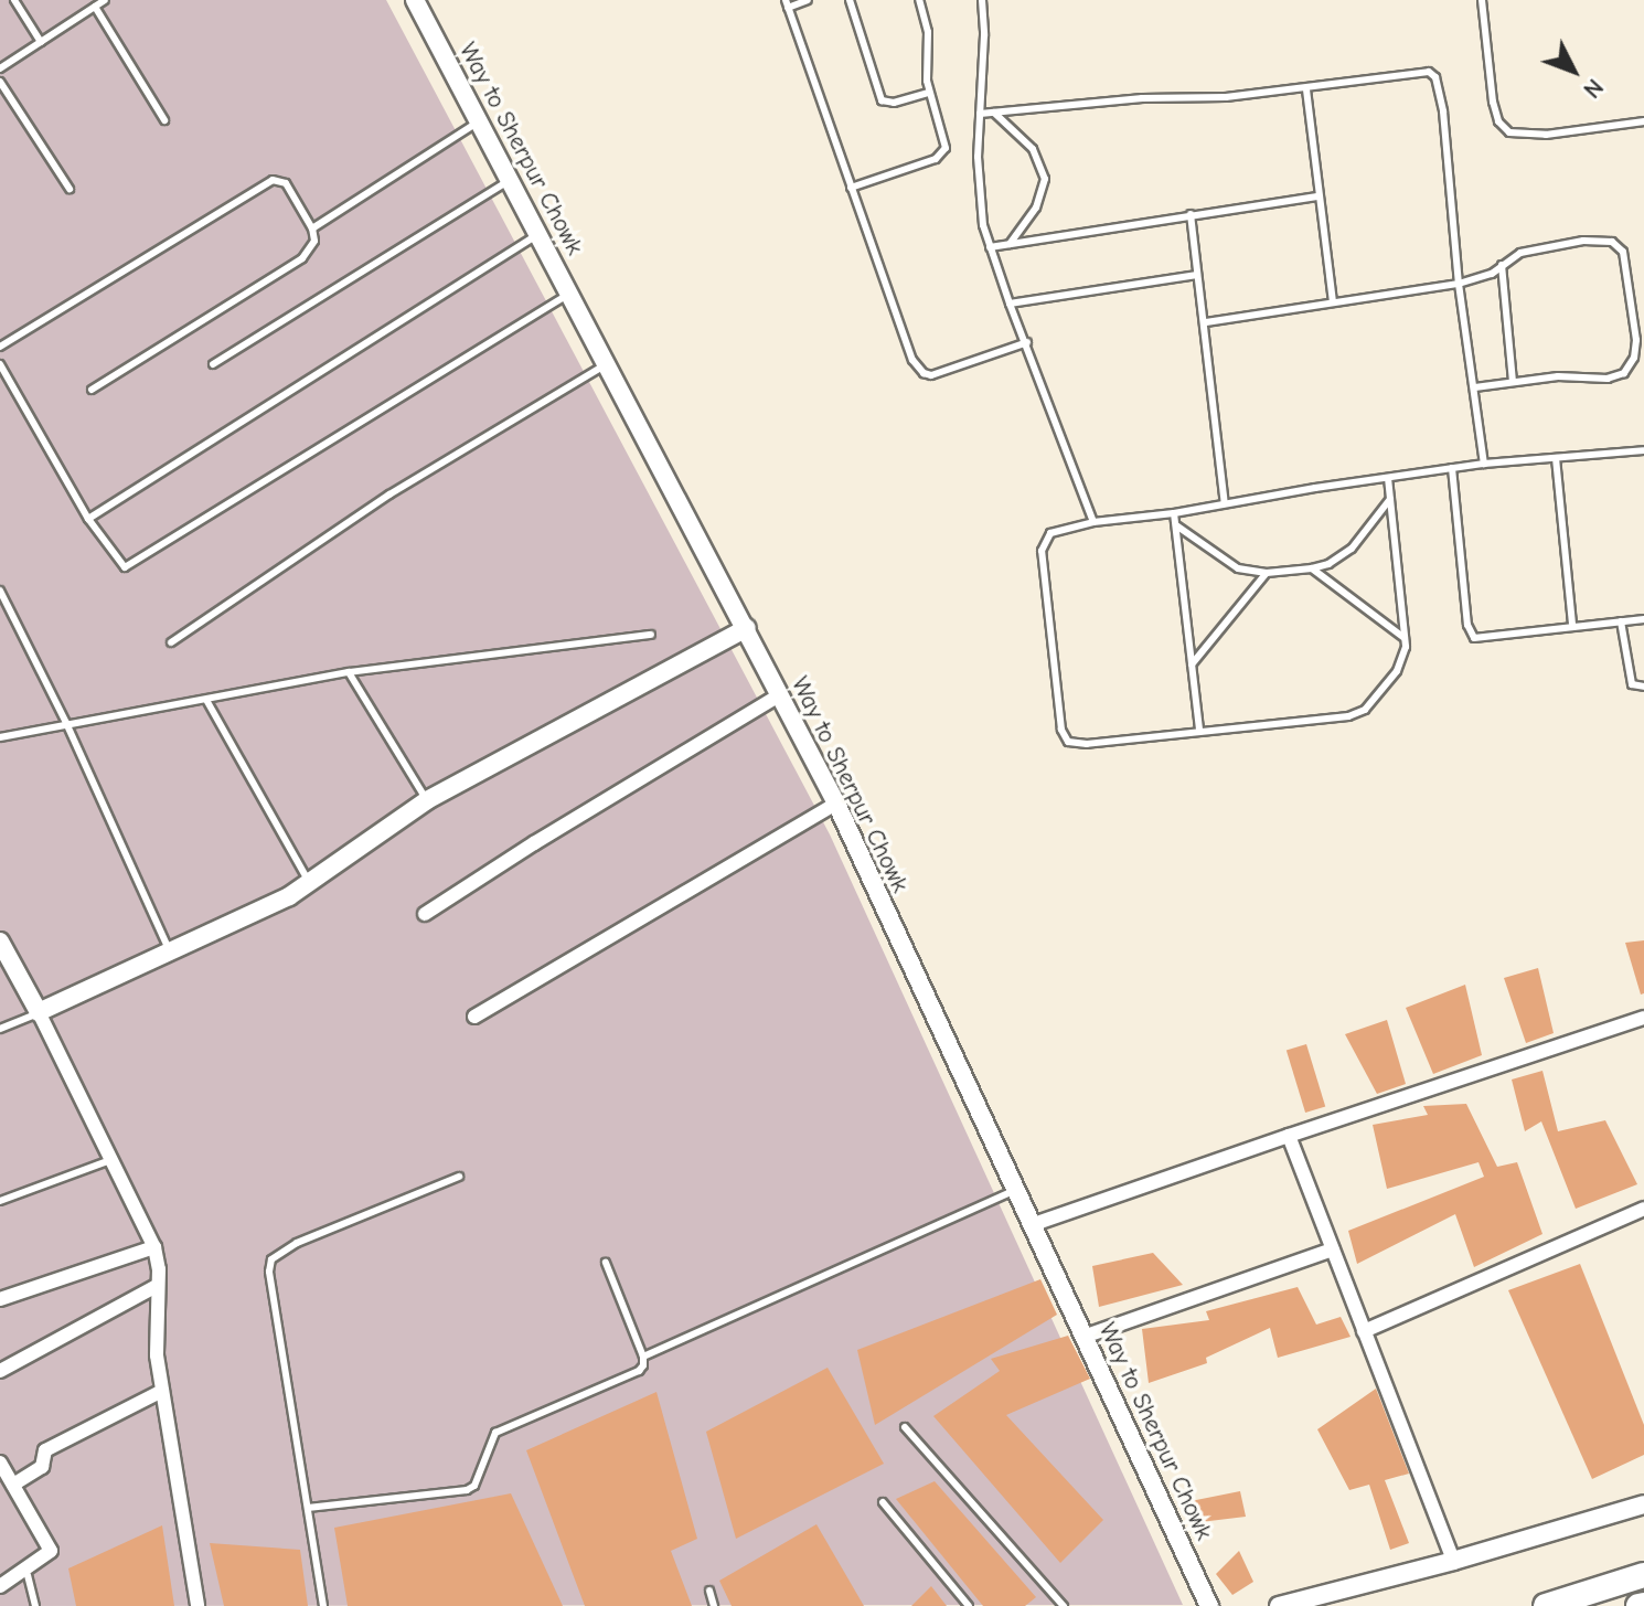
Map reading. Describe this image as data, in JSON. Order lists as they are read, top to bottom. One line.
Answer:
{"streets":{"street":["Way to Sherpur Chowk"]},"north":"bottom right"}
